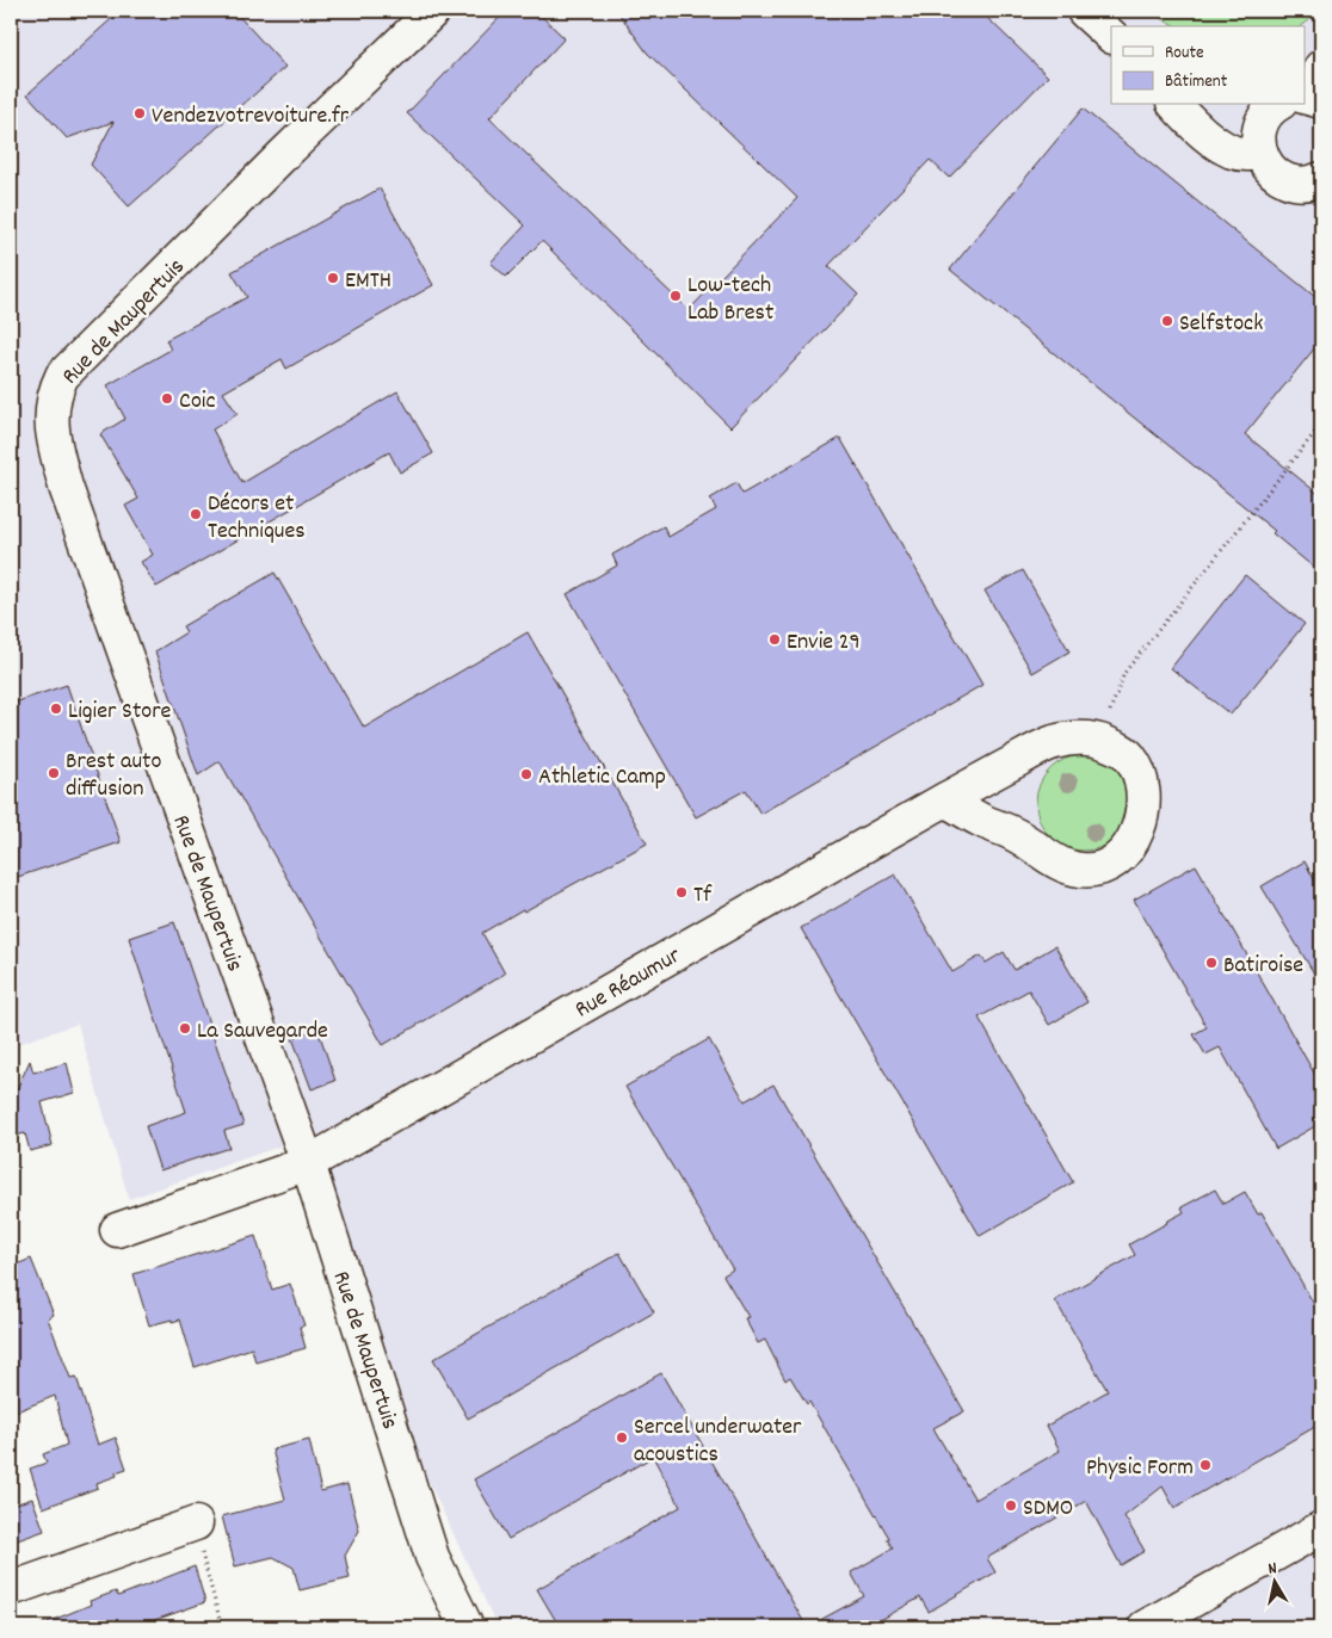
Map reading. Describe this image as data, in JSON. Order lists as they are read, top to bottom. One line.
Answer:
{"streets":{"street":["Rue de Maupertuis","Rue Réaumur"]},"crossings":[["Rue de Maupertuis","Rue Réaumur"]],"places":["Vendezvotrevoiture.fr","EMTH","Low-tech Lab Brest","Selfstock","Coic","Décors et Techniques","Envie 29","Ligier Store","Brest auto diffusion","Athletic Camp","Tf","Batiroise","La Sauvegarde","Sercel underwater acoustics","Physic Form","SDMO"],"legend":["Route","Bâtiment"],"north":"top"}
